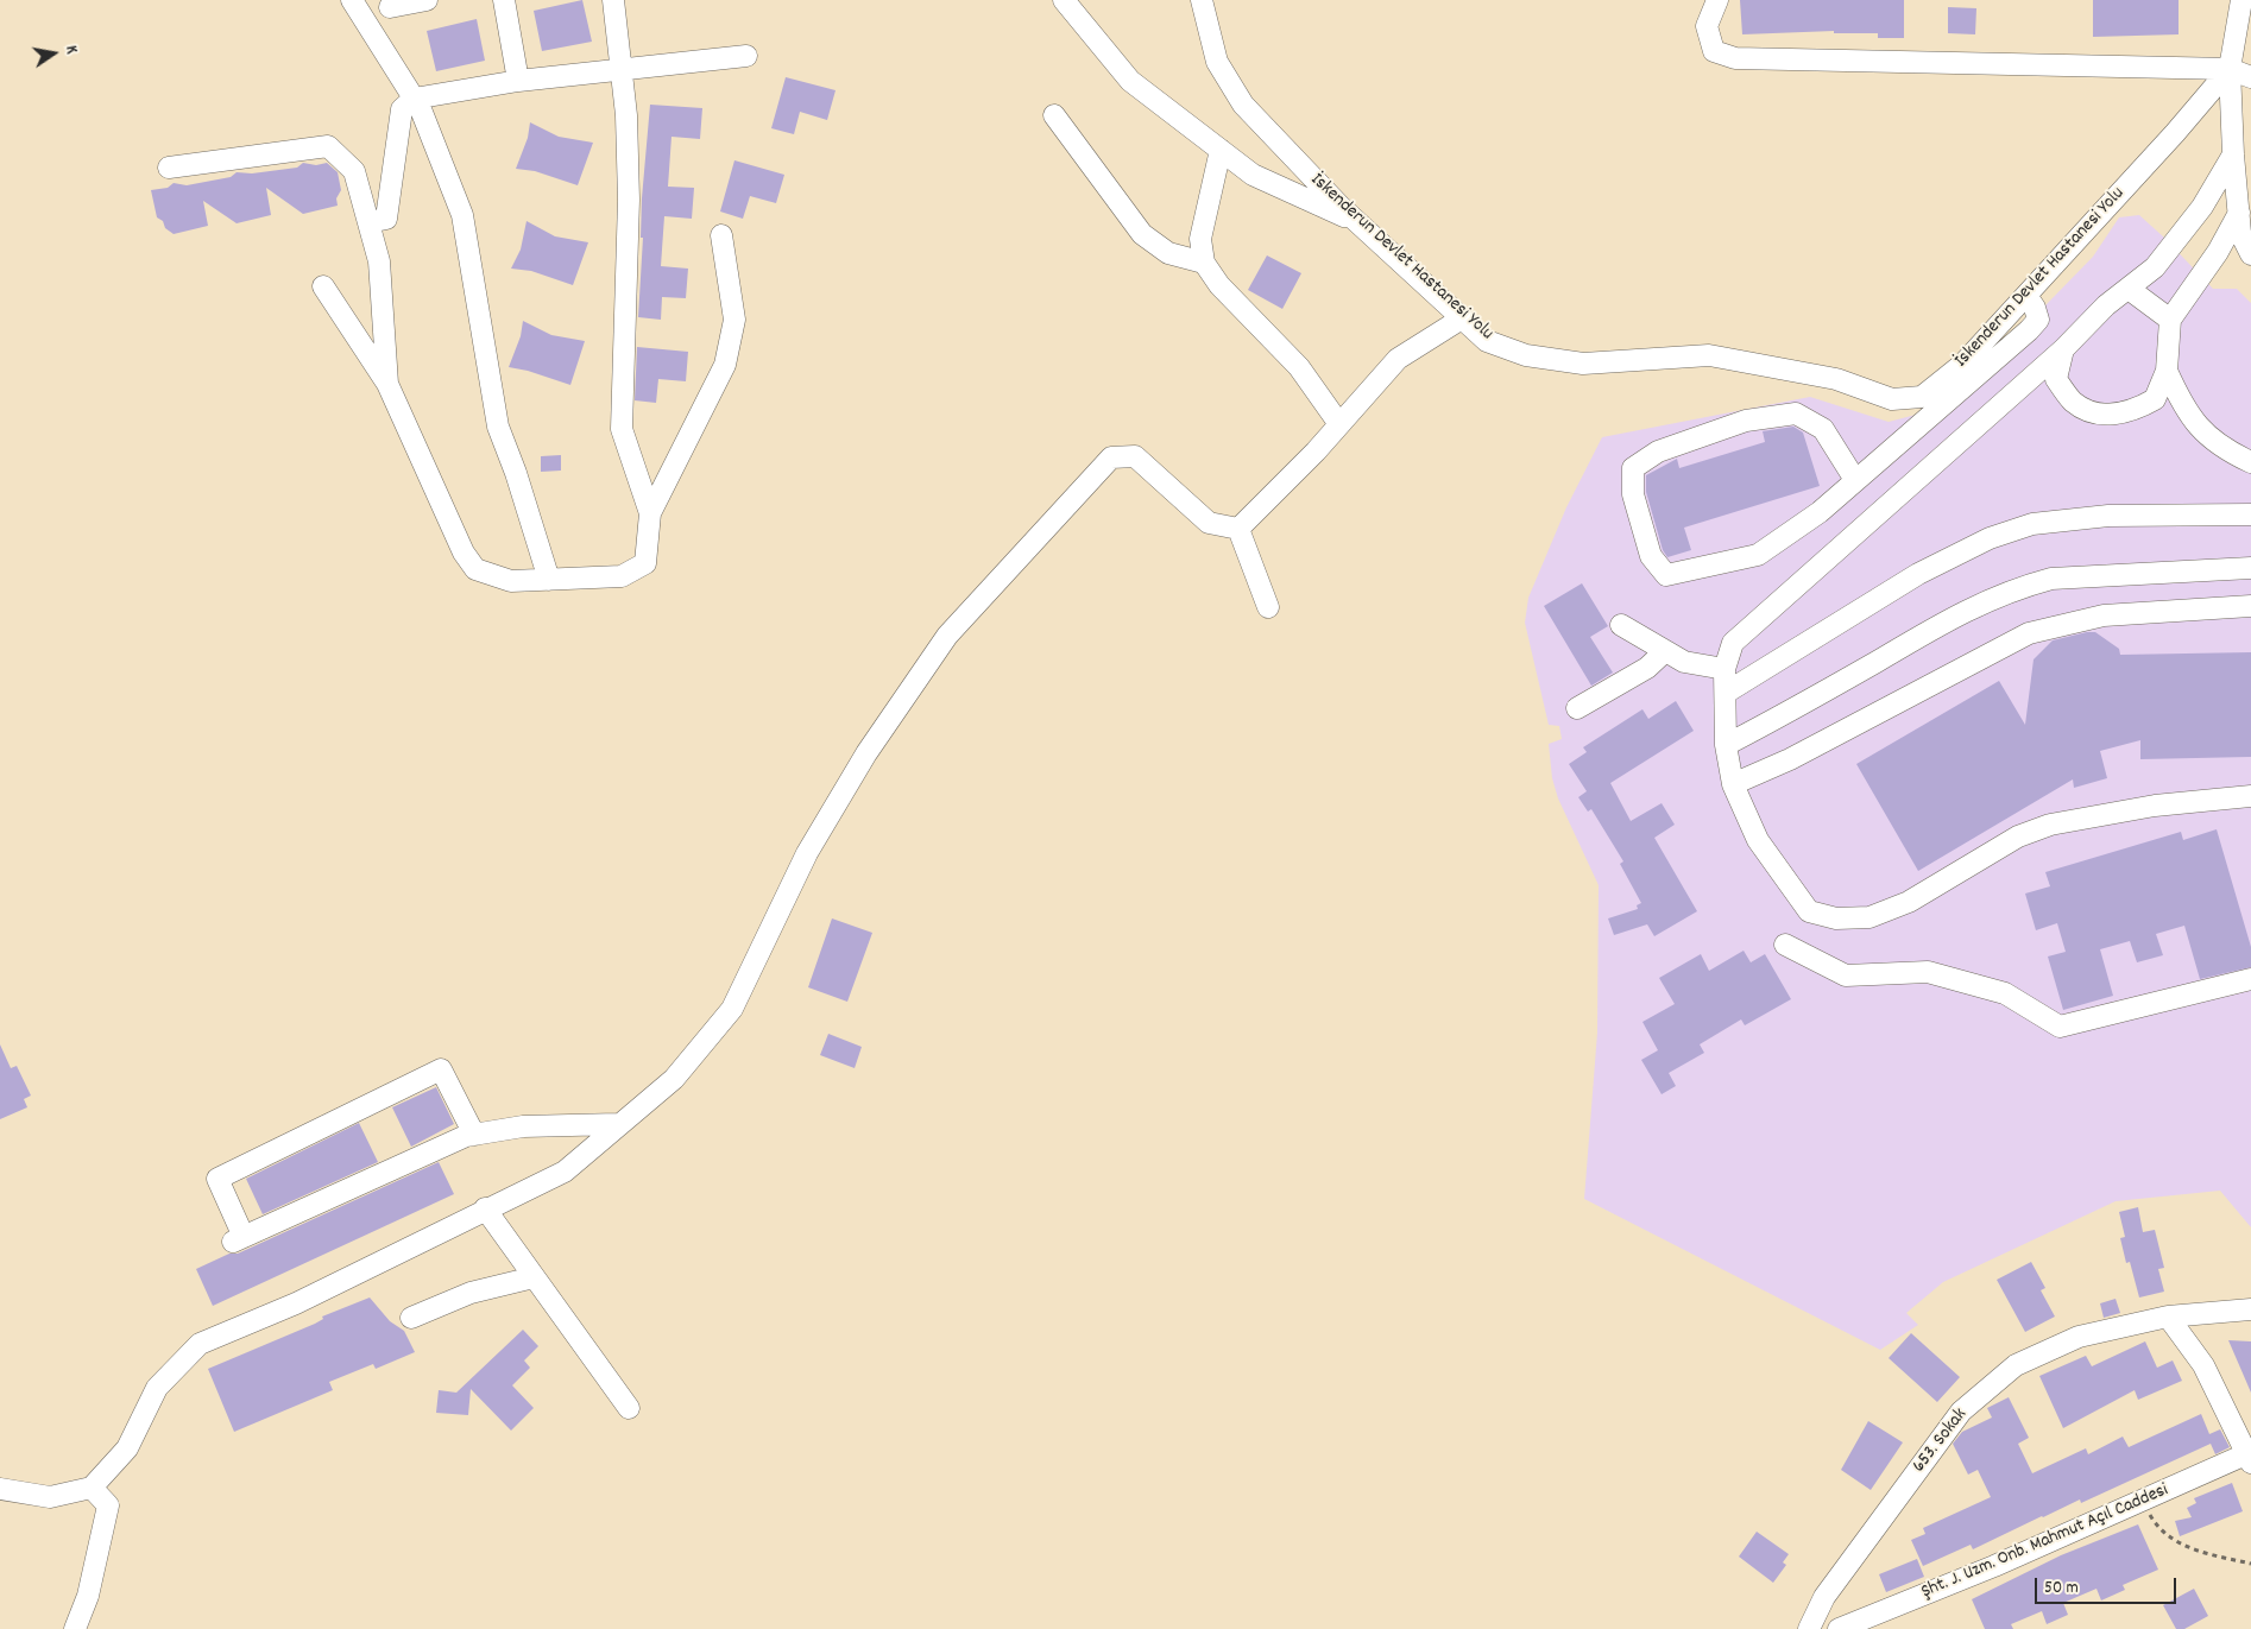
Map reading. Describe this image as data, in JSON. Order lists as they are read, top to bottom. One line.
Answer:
{"streets":{"street":["İskenderun Devlet Hastanesi Yolu","653. Sokak","Şht. J. Uzm. Onb. Mahmut Açıl Caddesi"]},"scale_bar":"50 m","north":"right"}
